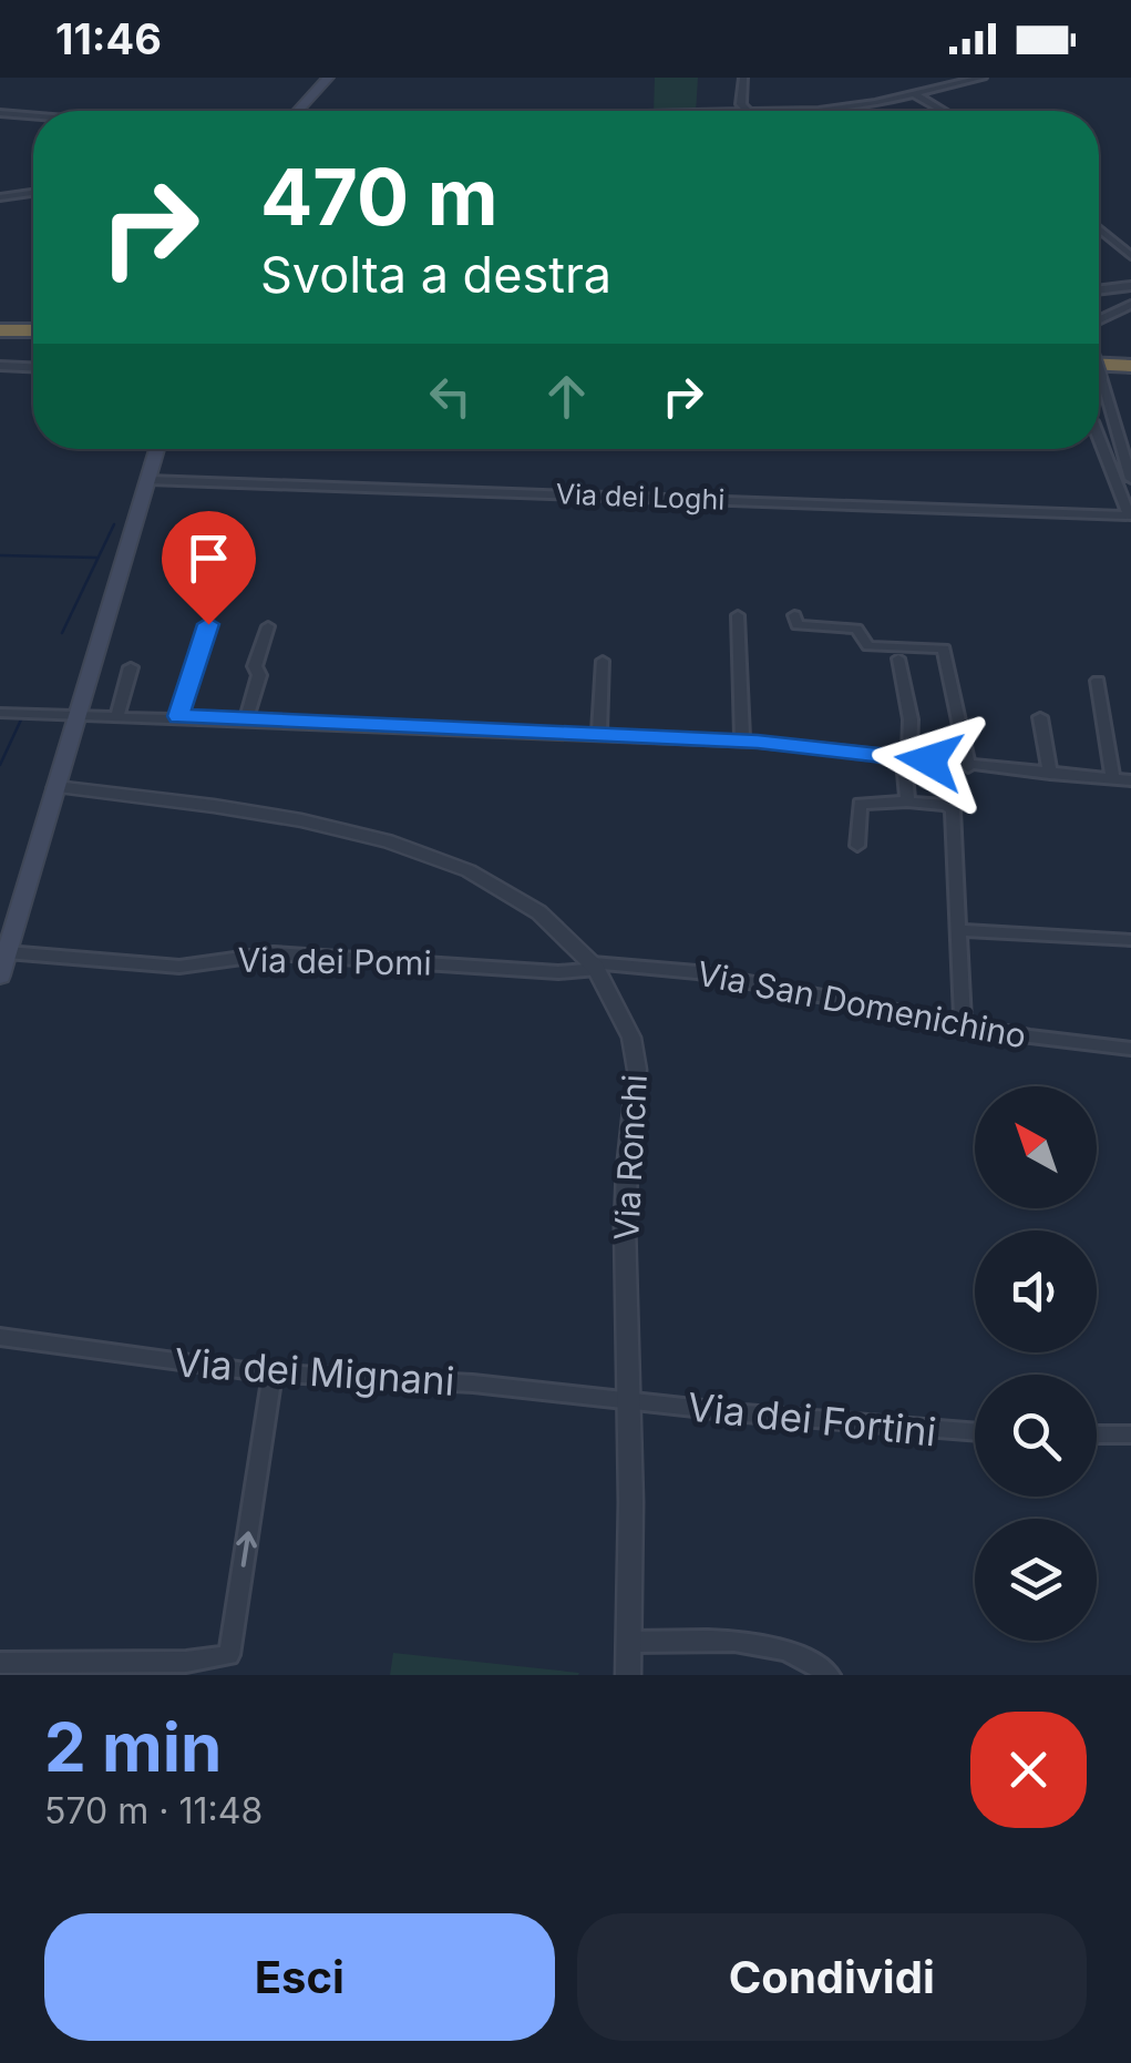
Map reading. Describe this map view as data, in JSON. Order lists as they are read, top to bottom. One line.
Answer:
{"streets":{"street":["Via dei Loghi","Via dei Pomi","Via San Domenichino","Via Ronchi","Via dei Mignani","Via dei Fortini"]},"crossings":[["Via dei Pomi","Via San Domenichino"],["Via dei Pomi","Via Ronchi"],["Via San Domenichino","Via Ronchi"],["Via Ronchi","Via dei Mignani"],["Via Ronchi","Via dei Fortini"],["Via dei Mignani","Via dei Fortini"]],"north":"top left","page":{"status":"11:46","turn":["470 m","Svolta a destra"],"heading":["2 min","570 m · 11:48"],"buttons":["Esci","Condividi"]}}
